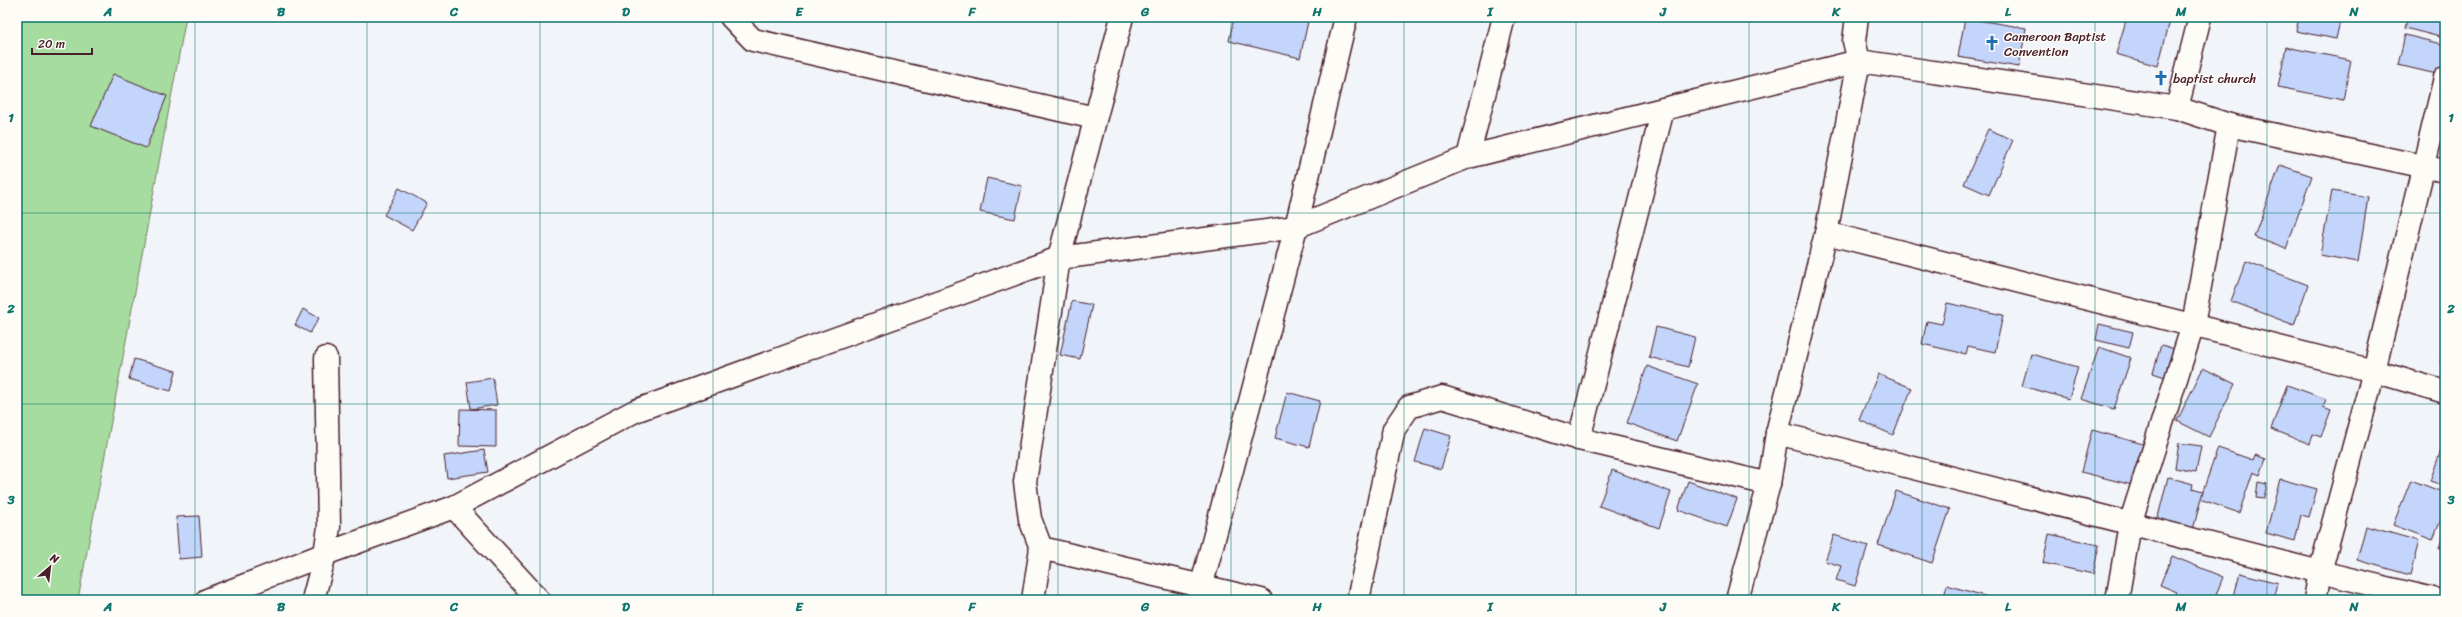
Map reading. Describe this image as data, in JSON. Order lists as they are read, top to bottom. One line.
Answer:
{"places":{"church":["Cameroon Baptist Convention","baptist church"]},"scale_bar":"20 m","north":"top right","grid":{"columns":["A","B","C","D","E","F","G","H","I","J","K","L","M","N"],"rows":["1","2","3"]}}
